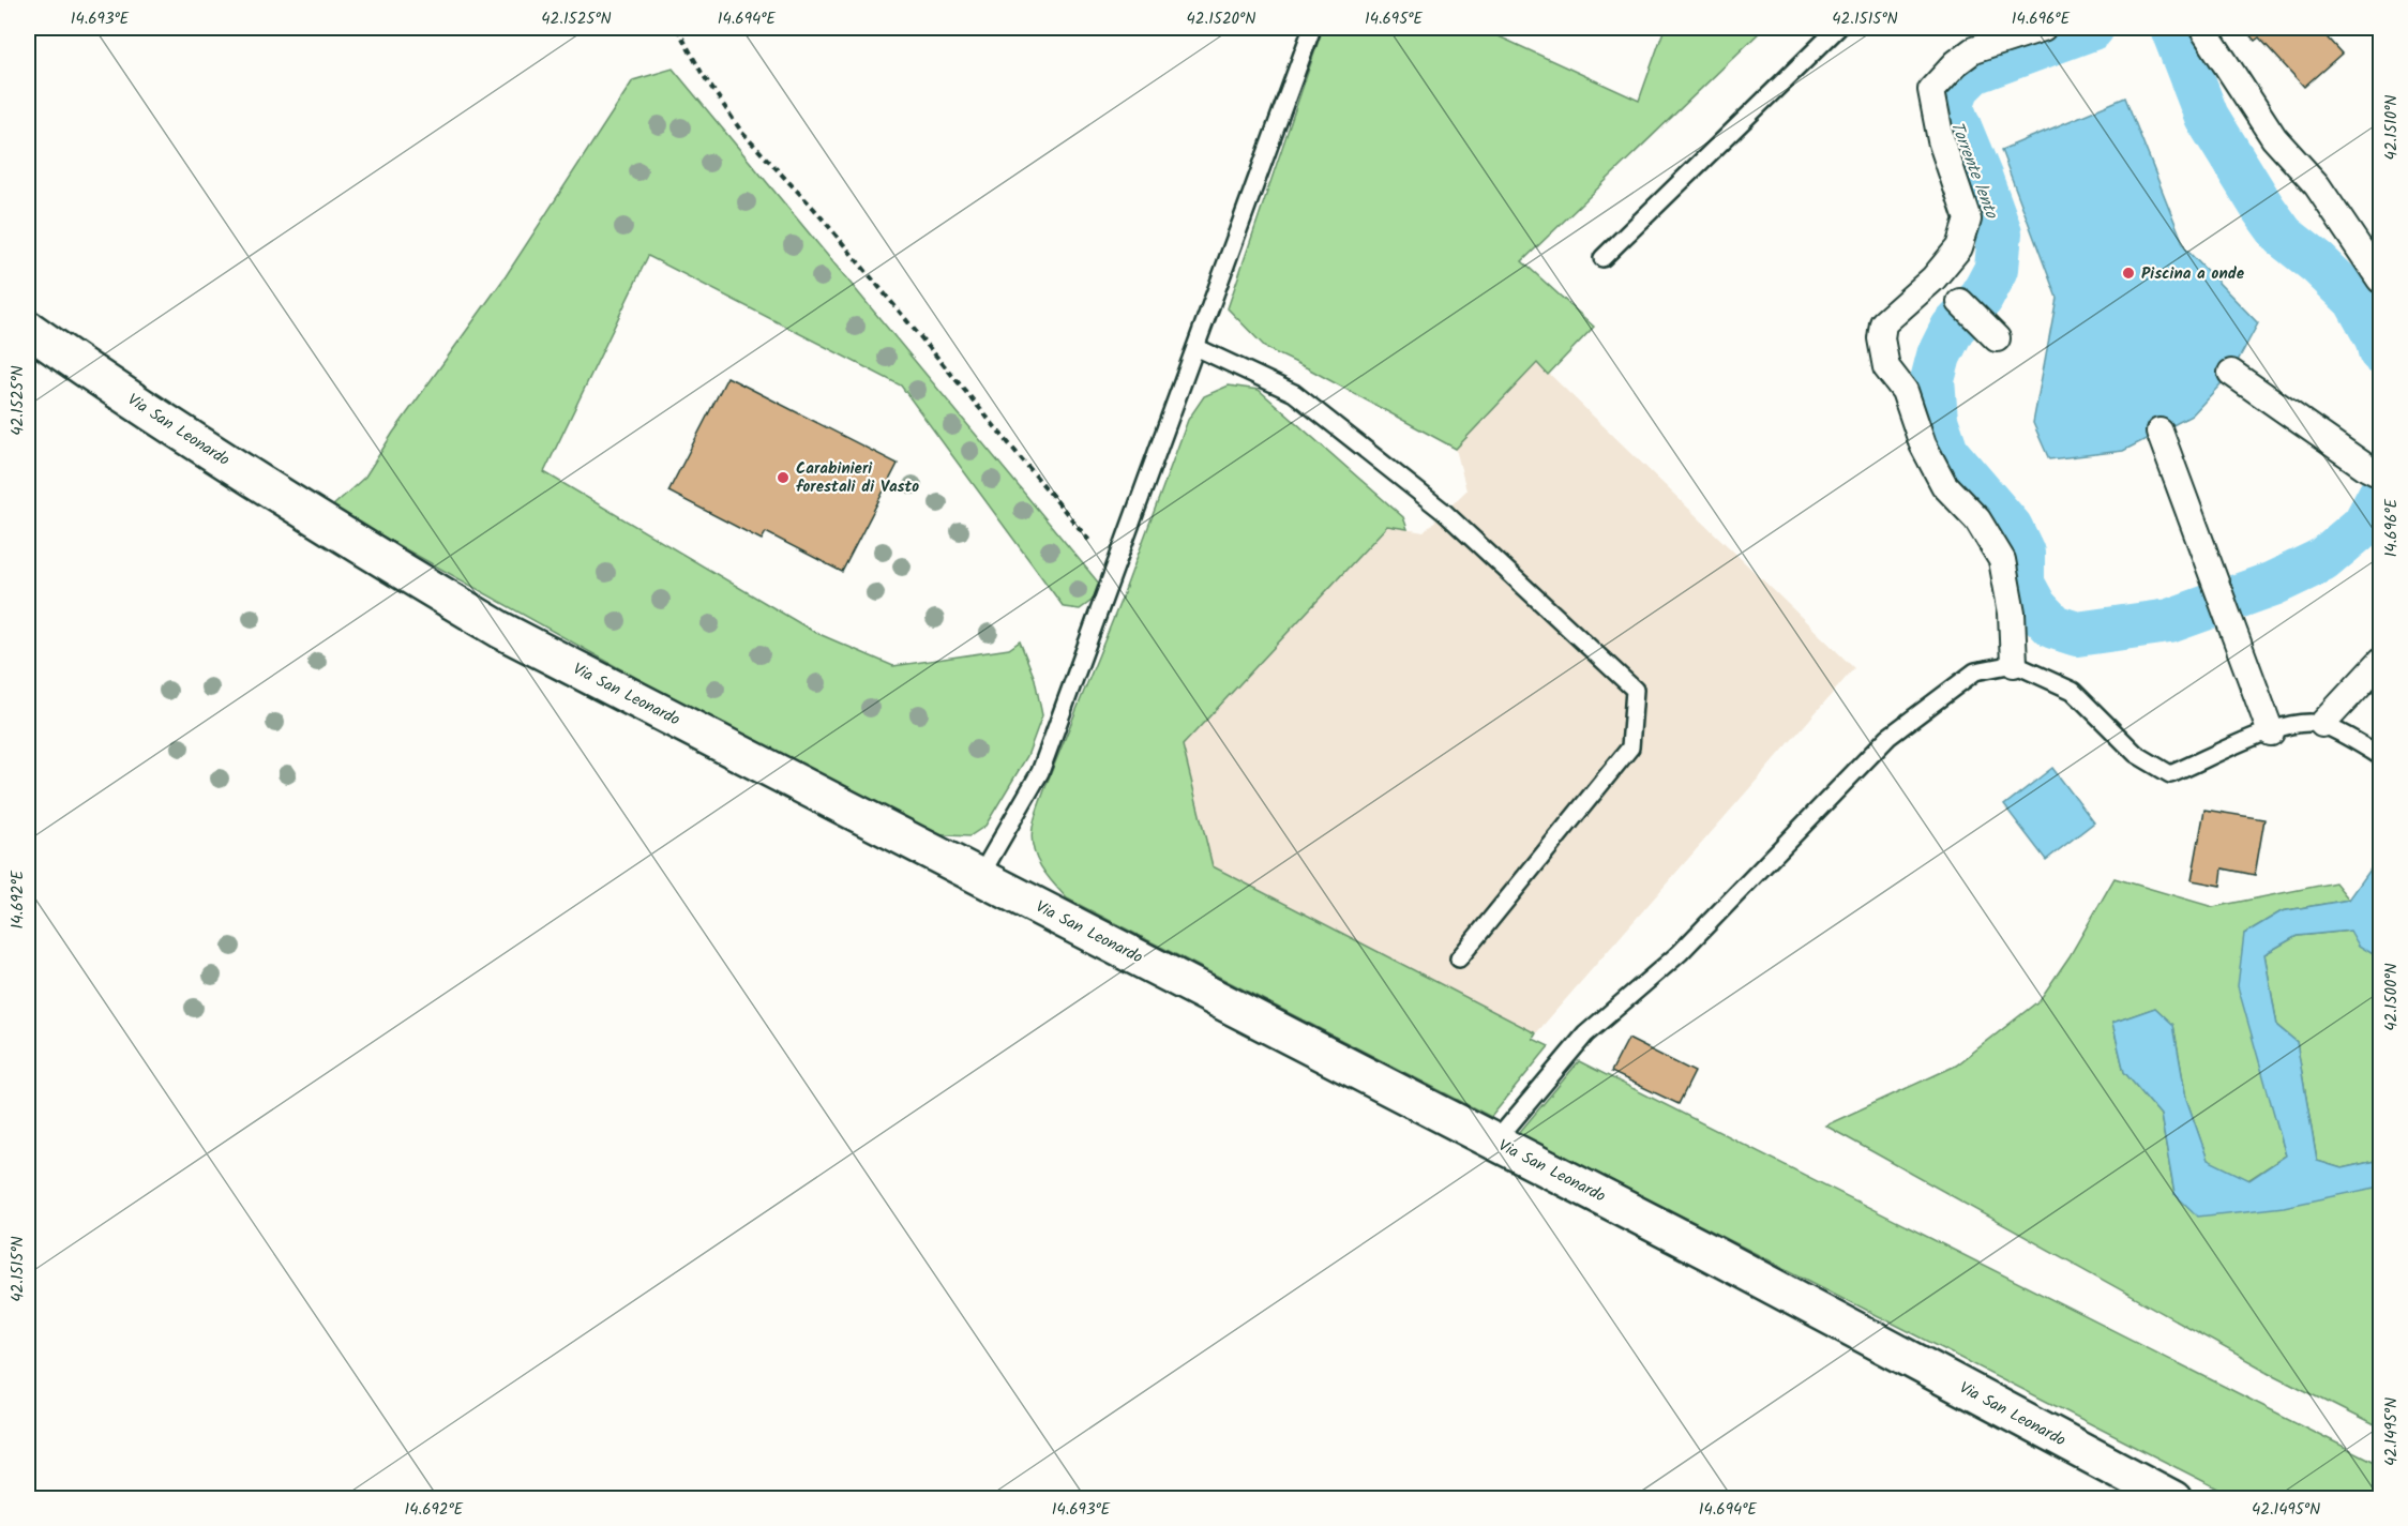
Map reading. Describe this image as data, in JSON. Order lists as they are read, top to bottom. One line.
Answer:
{"streets":{"street":["Via San Leonardo"]},"water":["Torrente lento"],"places":["Piscina a onde","Carabinieri forestali di Vasto"],"coordinates":["14.693°E","42.1525°N","14.694°E","42.1520°N","14.695°E","42.1515°N","14.696°E","42.1510°N","14.692°E","42.1500°N","42.1495°N"]}
